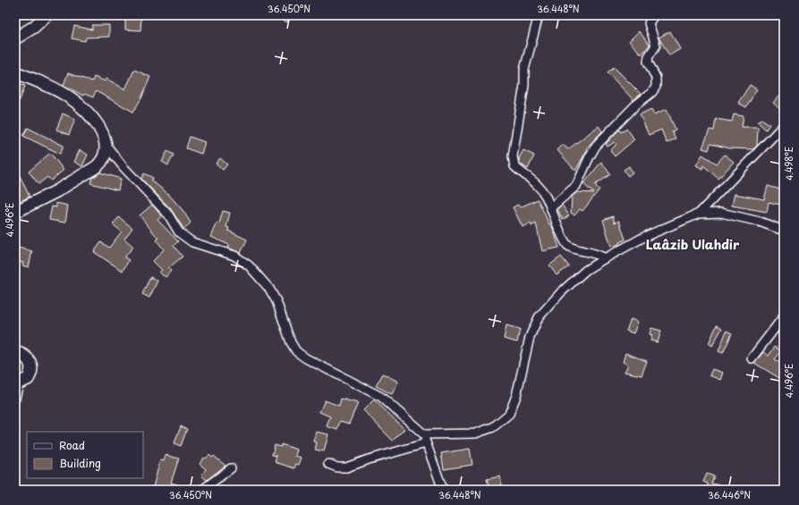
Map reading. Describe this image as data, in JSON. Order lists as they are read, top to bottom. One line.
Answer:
{"districts":["Laâzib Ulahdir"],"legend":["Road","Building"],"coordinates":["36.450°N","36.448°N","4.498°E","4.496°E","36.446°N"]}
